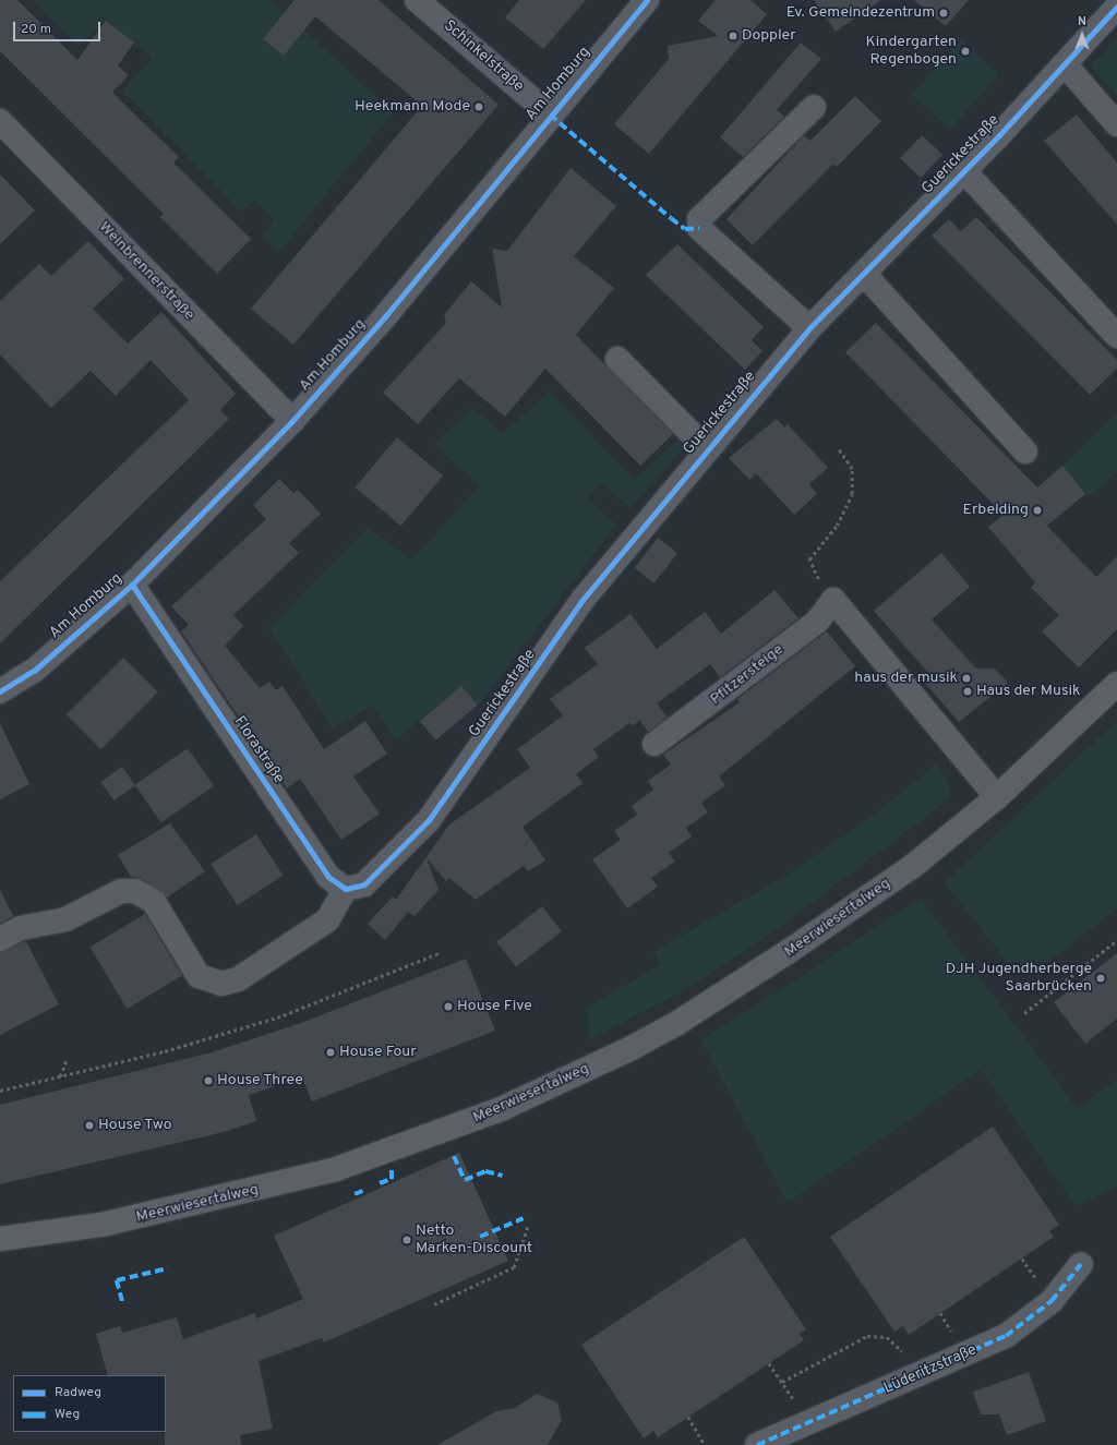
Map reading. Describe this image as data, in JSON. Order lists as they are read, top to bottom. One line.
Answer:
{"streets":{"main road":["Meerwiesertalweg"],"street":["Schinkelstraße","Am Homburg","Guerickestraße","Weinbrennerstraße","Pfitzersteige","Florastraße","Lüderitzstraße"]},"crossings":[["Schinkelstraße","Am Homburg"],["Am Homburg","Weinbrennerstraße"],["Am Homburg","Florastraße"],["Guerickestraße","Florastraße"],["Pfitzersteige","Meerwiesertalweg"]],"places":["Ev. Gemeindezentrum","Doppler","Kindergarten Regenbogen","Heekmann Mode","Erbelding","haus der musik","Haus der Musik","DJH Jugendherberge Saarbrücken","House Five","House Four","House Three","House Two","Netto Marken-Discount"],"legend":["Radweg","Weg"],"scale_bar":"20 m","north":"top"}
